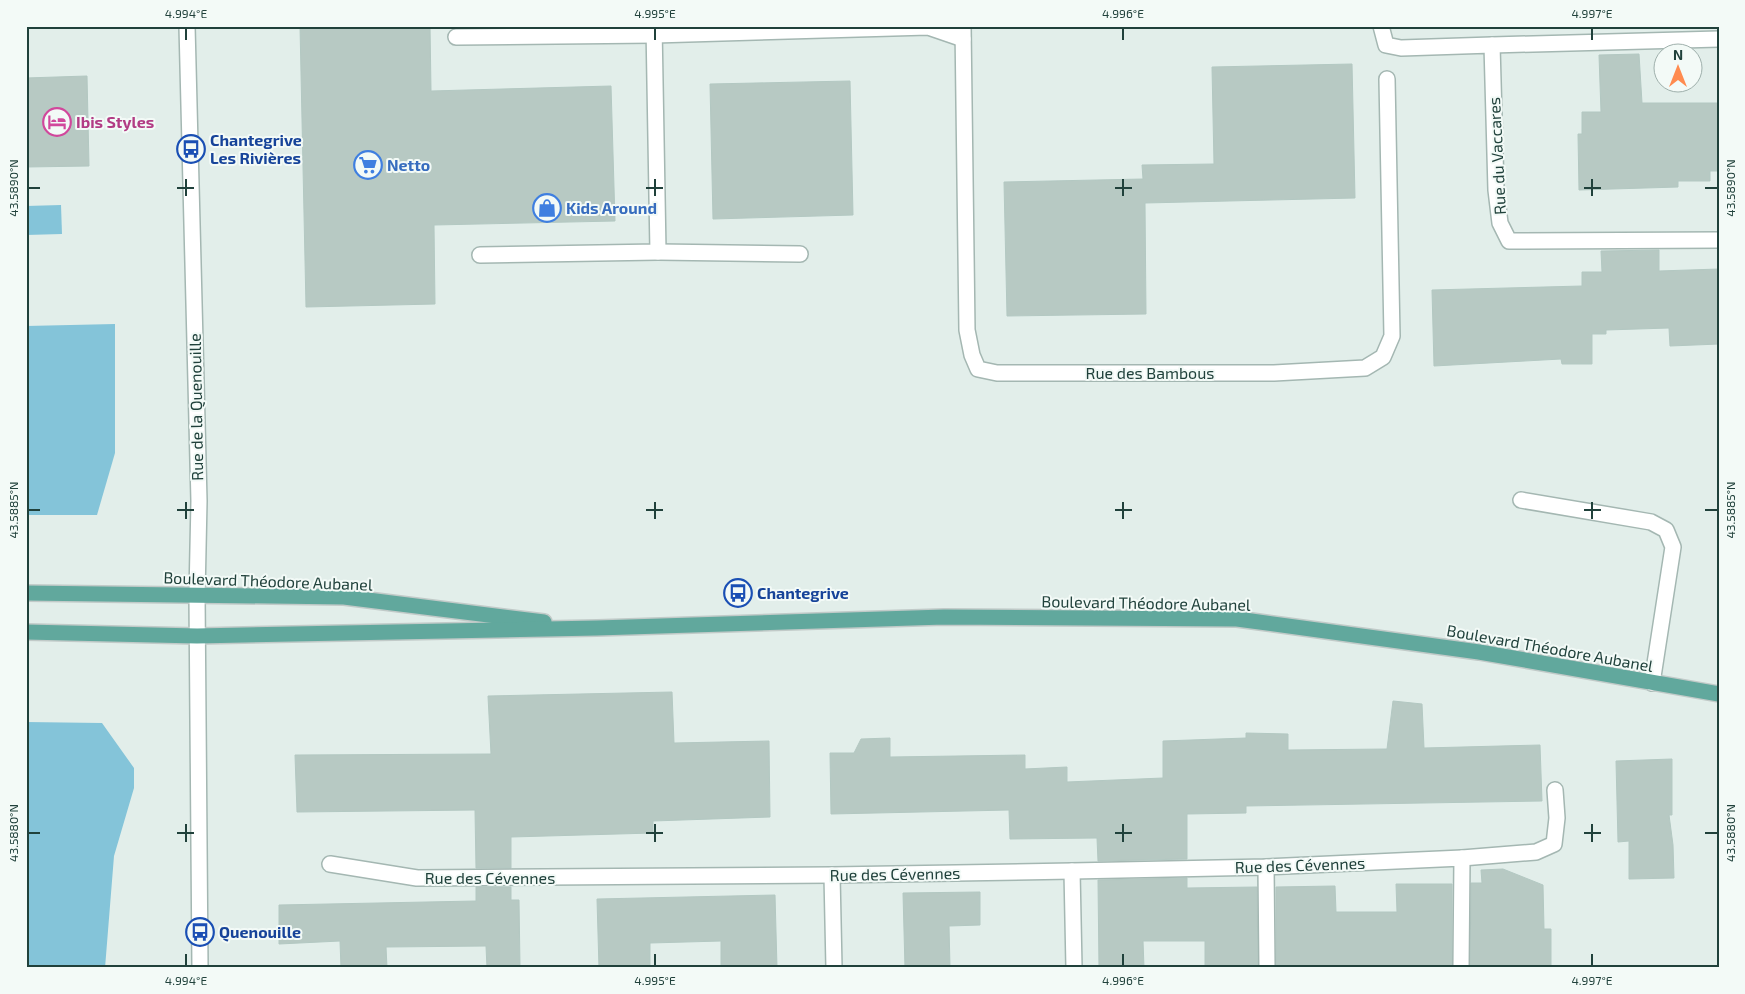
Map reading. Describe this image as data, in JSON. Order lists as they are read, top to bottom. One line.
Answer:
{"streets":{"main road":["Boulevard Théodore Aubanel"],"street":["Rue du Vaccares","Rue des Bambous","Rue de la Quenouille","Rue des Cévennes"]},"crossings":[["Rue de la Quenouille","Boulevard Théodore Aubanel"]],"places":{"hotel":["Ibis Styles"],"bus stop":["Chantegrive Les Rivières","Chantegrive","Quenouille"],"supermarket":["Netto"],"shop":["Kids Around"]},"north":"top","coordinates":["4.994°E","4.995°E","4.996°E","4.997°E","43.5890°N","43.5885°N","43.5880°N"]}
